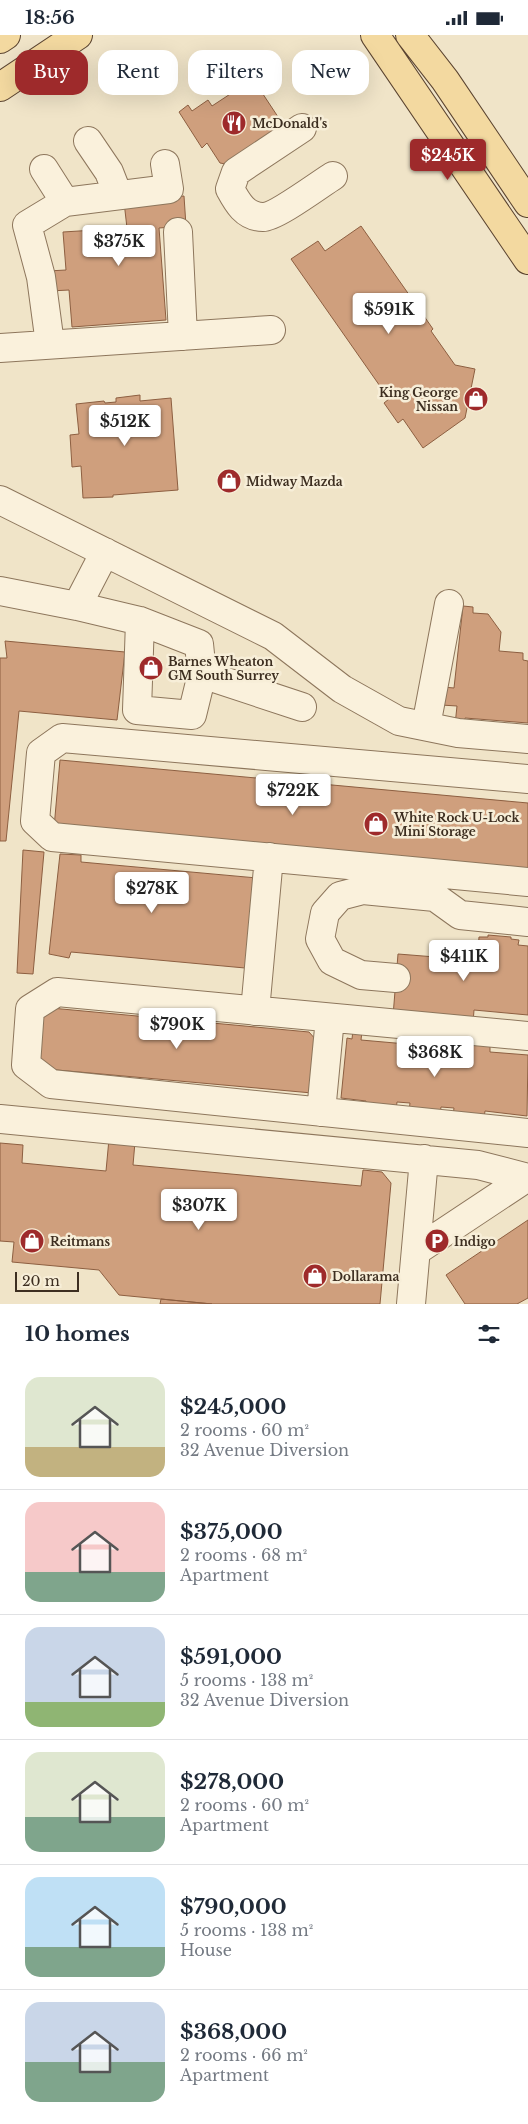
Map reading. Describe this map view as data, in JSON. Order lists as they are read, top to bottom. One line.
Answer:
{"places":{"restaurant":["McDonald's"],"shop":["King George Nissan","Midway Mazda","Barnes Wheaton GM South Surrey","White Rock U-Lock Mini Storage","Reitmans","Dollarama"],"parking":["Indigo"]},"scale_bar":"20 m","page":{"status":"18:56","chip":["Buy","Rent","Filters","New"],"price":["$245K","$375K","$591K","$512K","$722K","$278K","$411K","$790K","$368K","$307K"],"scale":"20 m","heading":"10 homes","list":[{"name":"$245,000","note":"2 rooms · 60 m² · 32 Avenue Diversion"},{"name":"$375,000","note":"2 rooms · 68 m² · Apartment"},{"name":"$591,000","note":"5 rooms · 138 m² · 32 Avenue Diversion"},{"name":"$278,000","note":"2 rooms · 60 m² · Apartment"},{"name":"$790,000","note":"5 rooms · 138 m² · House"},{"name":"$368,000","note":"2 rooms · 66 m² · Apartment"}]}}
